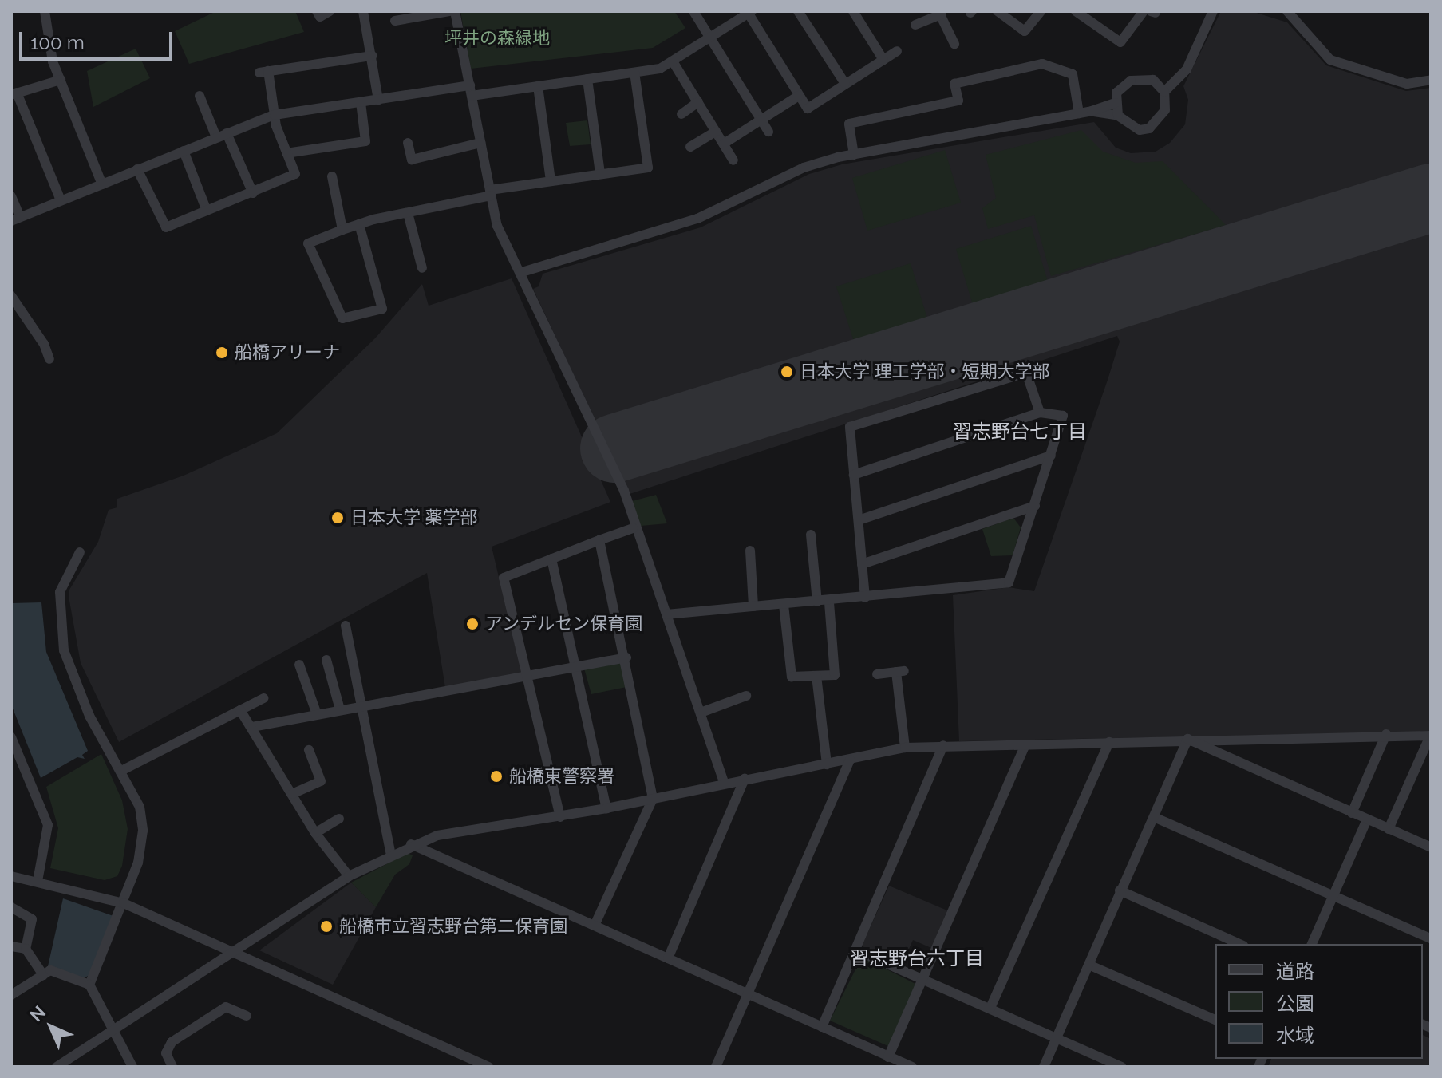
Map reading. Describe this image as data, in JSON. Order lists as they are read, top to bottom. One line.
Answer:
{"districts":["習志野台七丁目","習志野台六丁目"],"parks":["坪井の森緑地"],"places":["船橋アリーナ","日本大学 理工学部・短期大学部","日本大学 薬学部","アンデルセン保育園","船橋東警察署","船橋市立習志野台第二保育園"],"legend":["道路","公園","水域"],"scale_bar":"100 m","north":"top left"}
